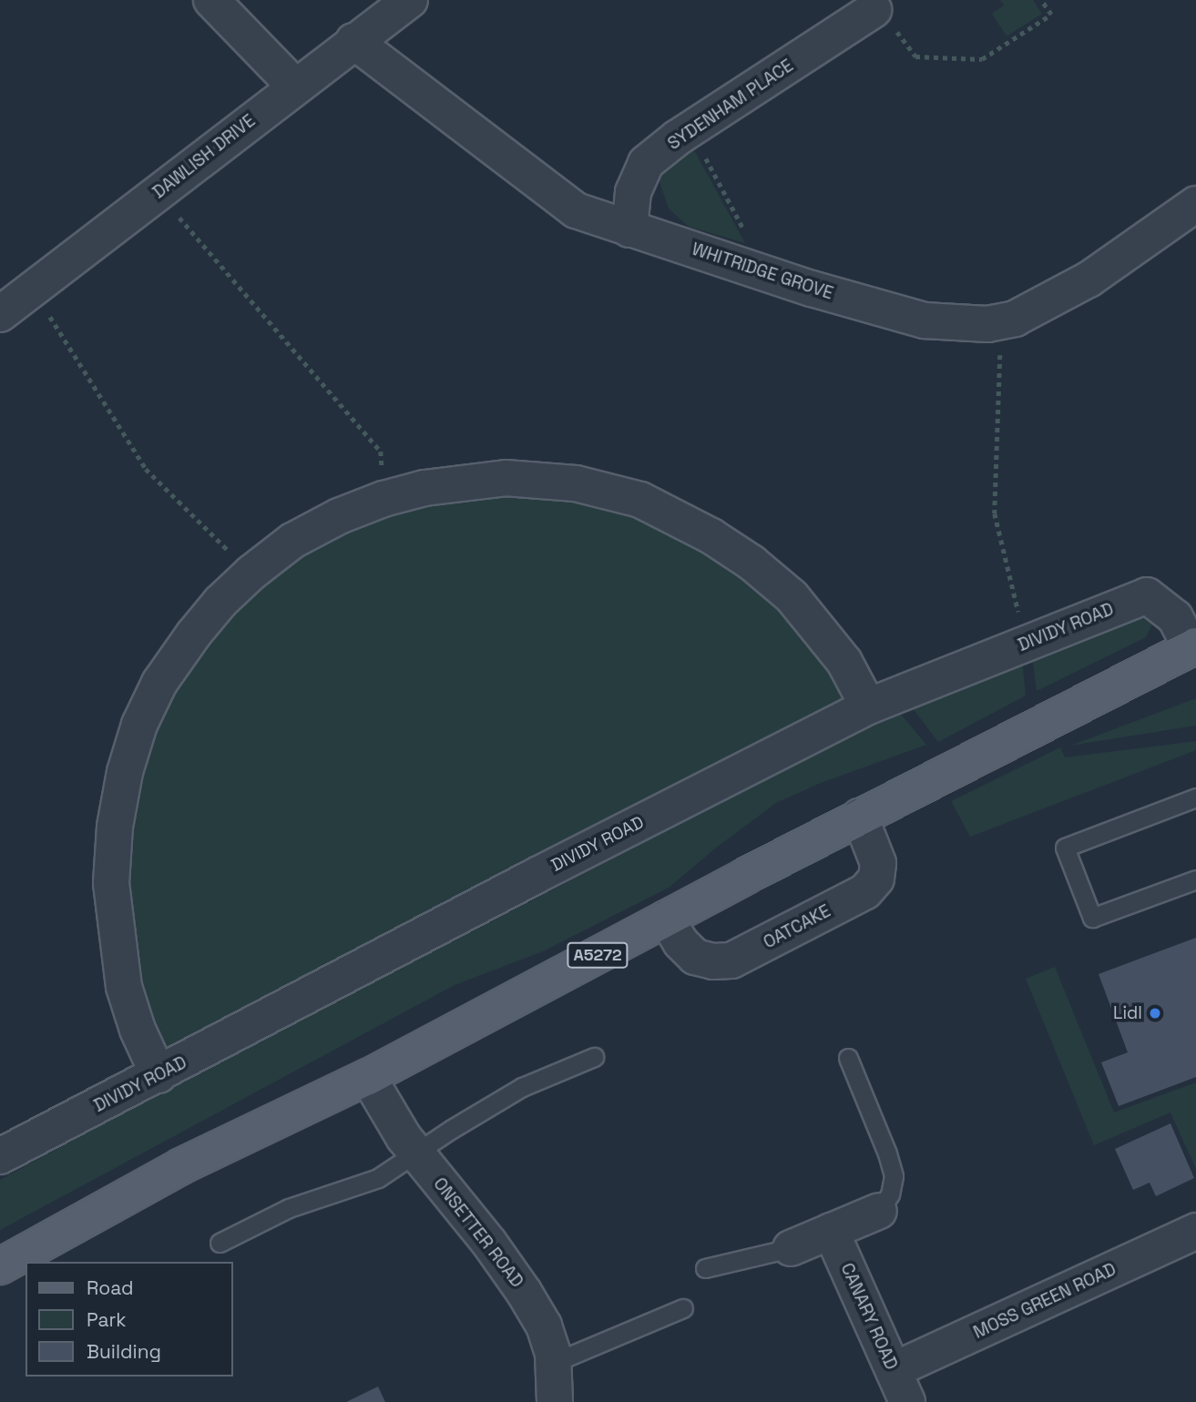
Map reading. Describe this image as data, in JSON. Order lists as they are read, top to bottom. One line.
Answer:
{"streets":{"main road":["DIVIDY ROAD","A5272"],"street":["SYDENHAM PLACE","DAWLISH DRIVE","WHITRIDGE GROVE","OATCAKE","ONSETTER ROAD","MOSS GREEN ROAD","CANARY ROAD"]},"crossings":[["SYDENHAM PLACE","WHITRIDGE GROVE"],["DAWLISH DRIVE","WHITRIDGE GROVE"],["DIVIDY ROAD","OATCAKE"],["DIVIDY ROAD","ONSETTER ROAD"],["MOSS GREEN ROAD","CANARY ROAD"]],"places":["Lidl"],"legend":["Road","Park","Building"]}
